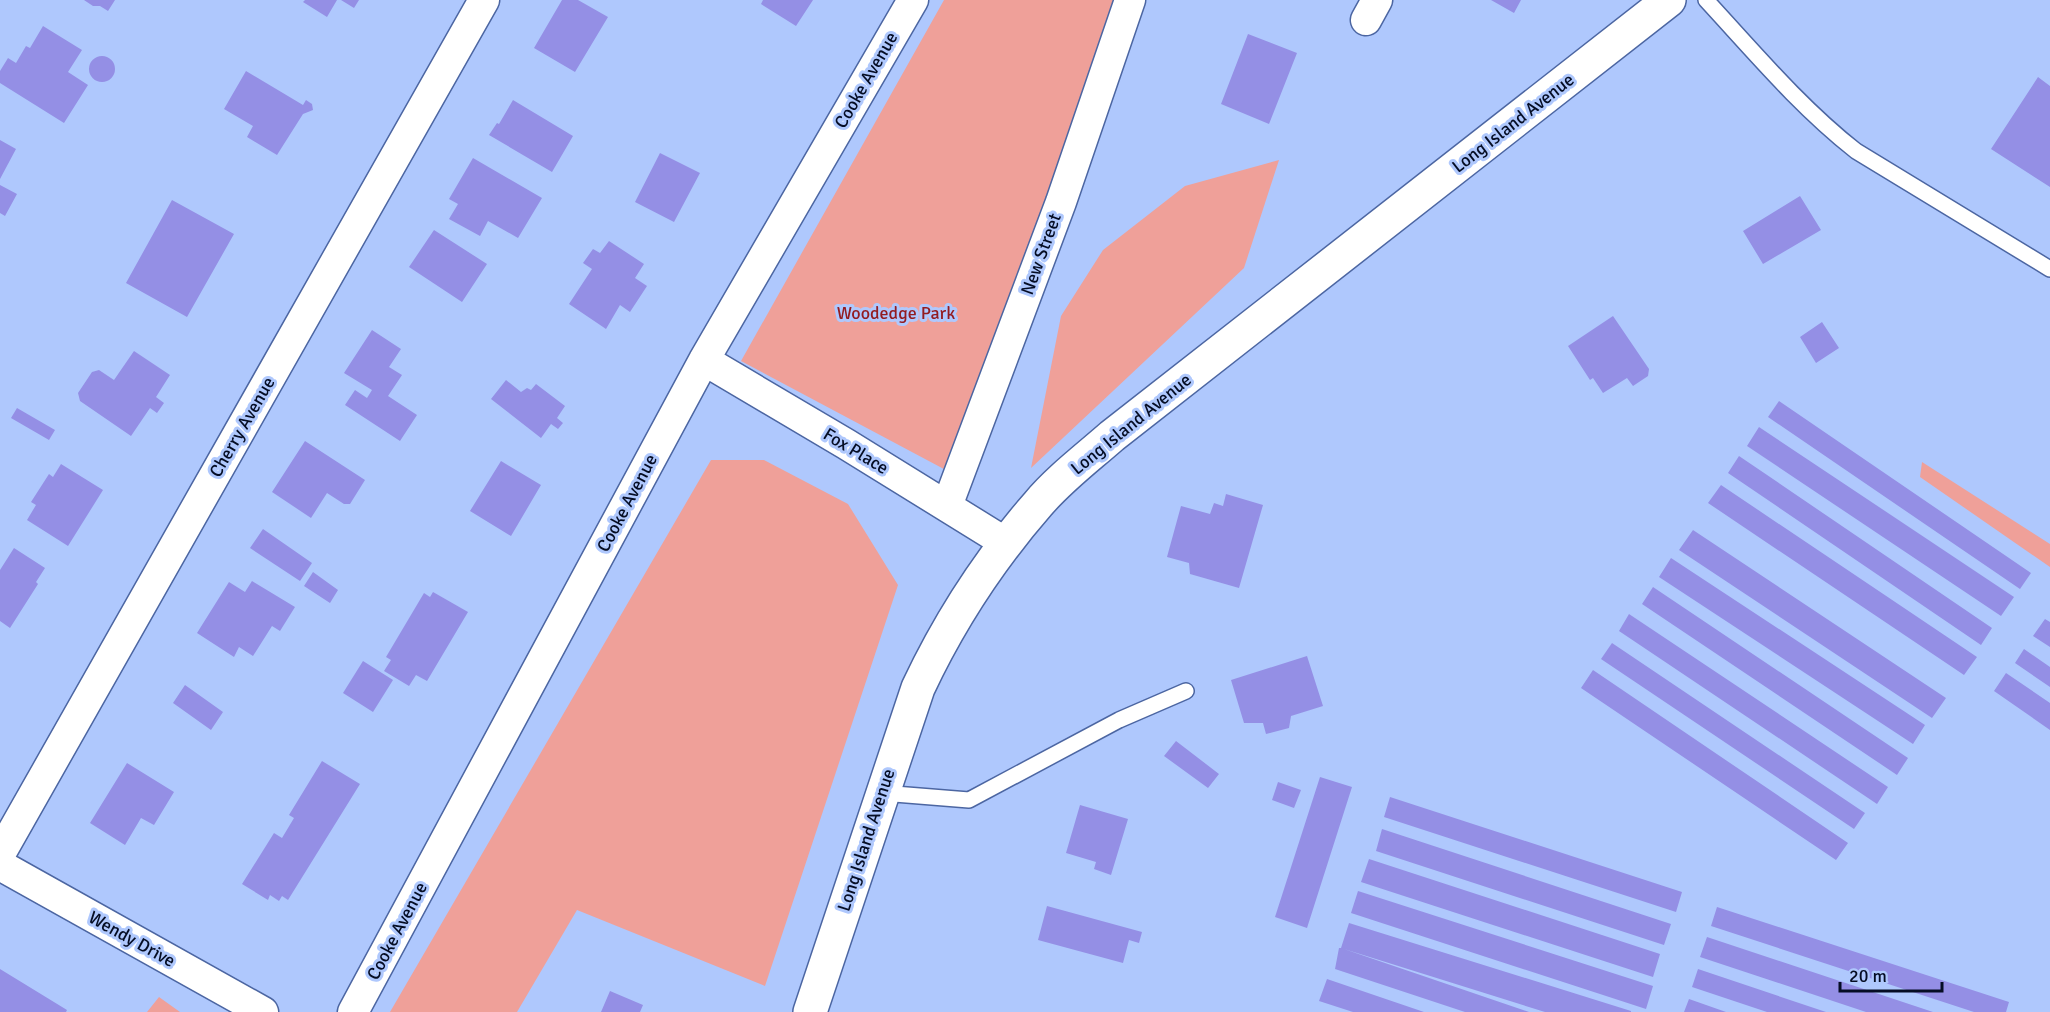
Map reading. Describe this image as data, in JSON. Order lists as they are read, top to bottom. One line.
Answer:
{"streets":{"street":["Cooke Avenue","Long Island Avenue","New Street","Cherry Avenue","Fox Place","Wendy Drive"]},"crossings":[["Cooke Avenue","Fox Place"],["Long Island Avenue","Fox Place"],["New Street","Fox Place"]],"parks":["Woodedge Park"],"scale_bar":"20 m"}
